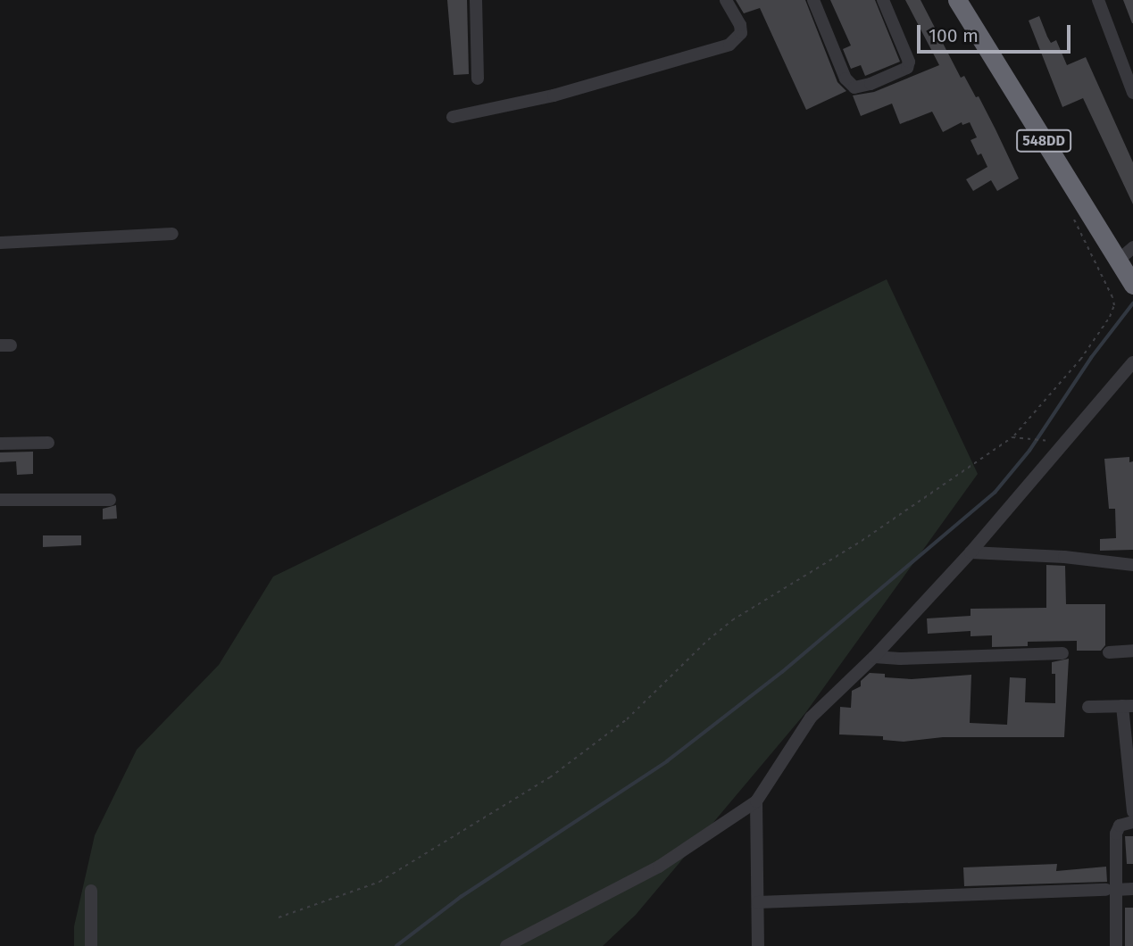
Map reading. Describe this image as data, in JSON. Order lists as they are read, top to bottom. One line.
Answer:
{"streets":{"highway":["548DD"]},"scale_bar":"100 m"}
